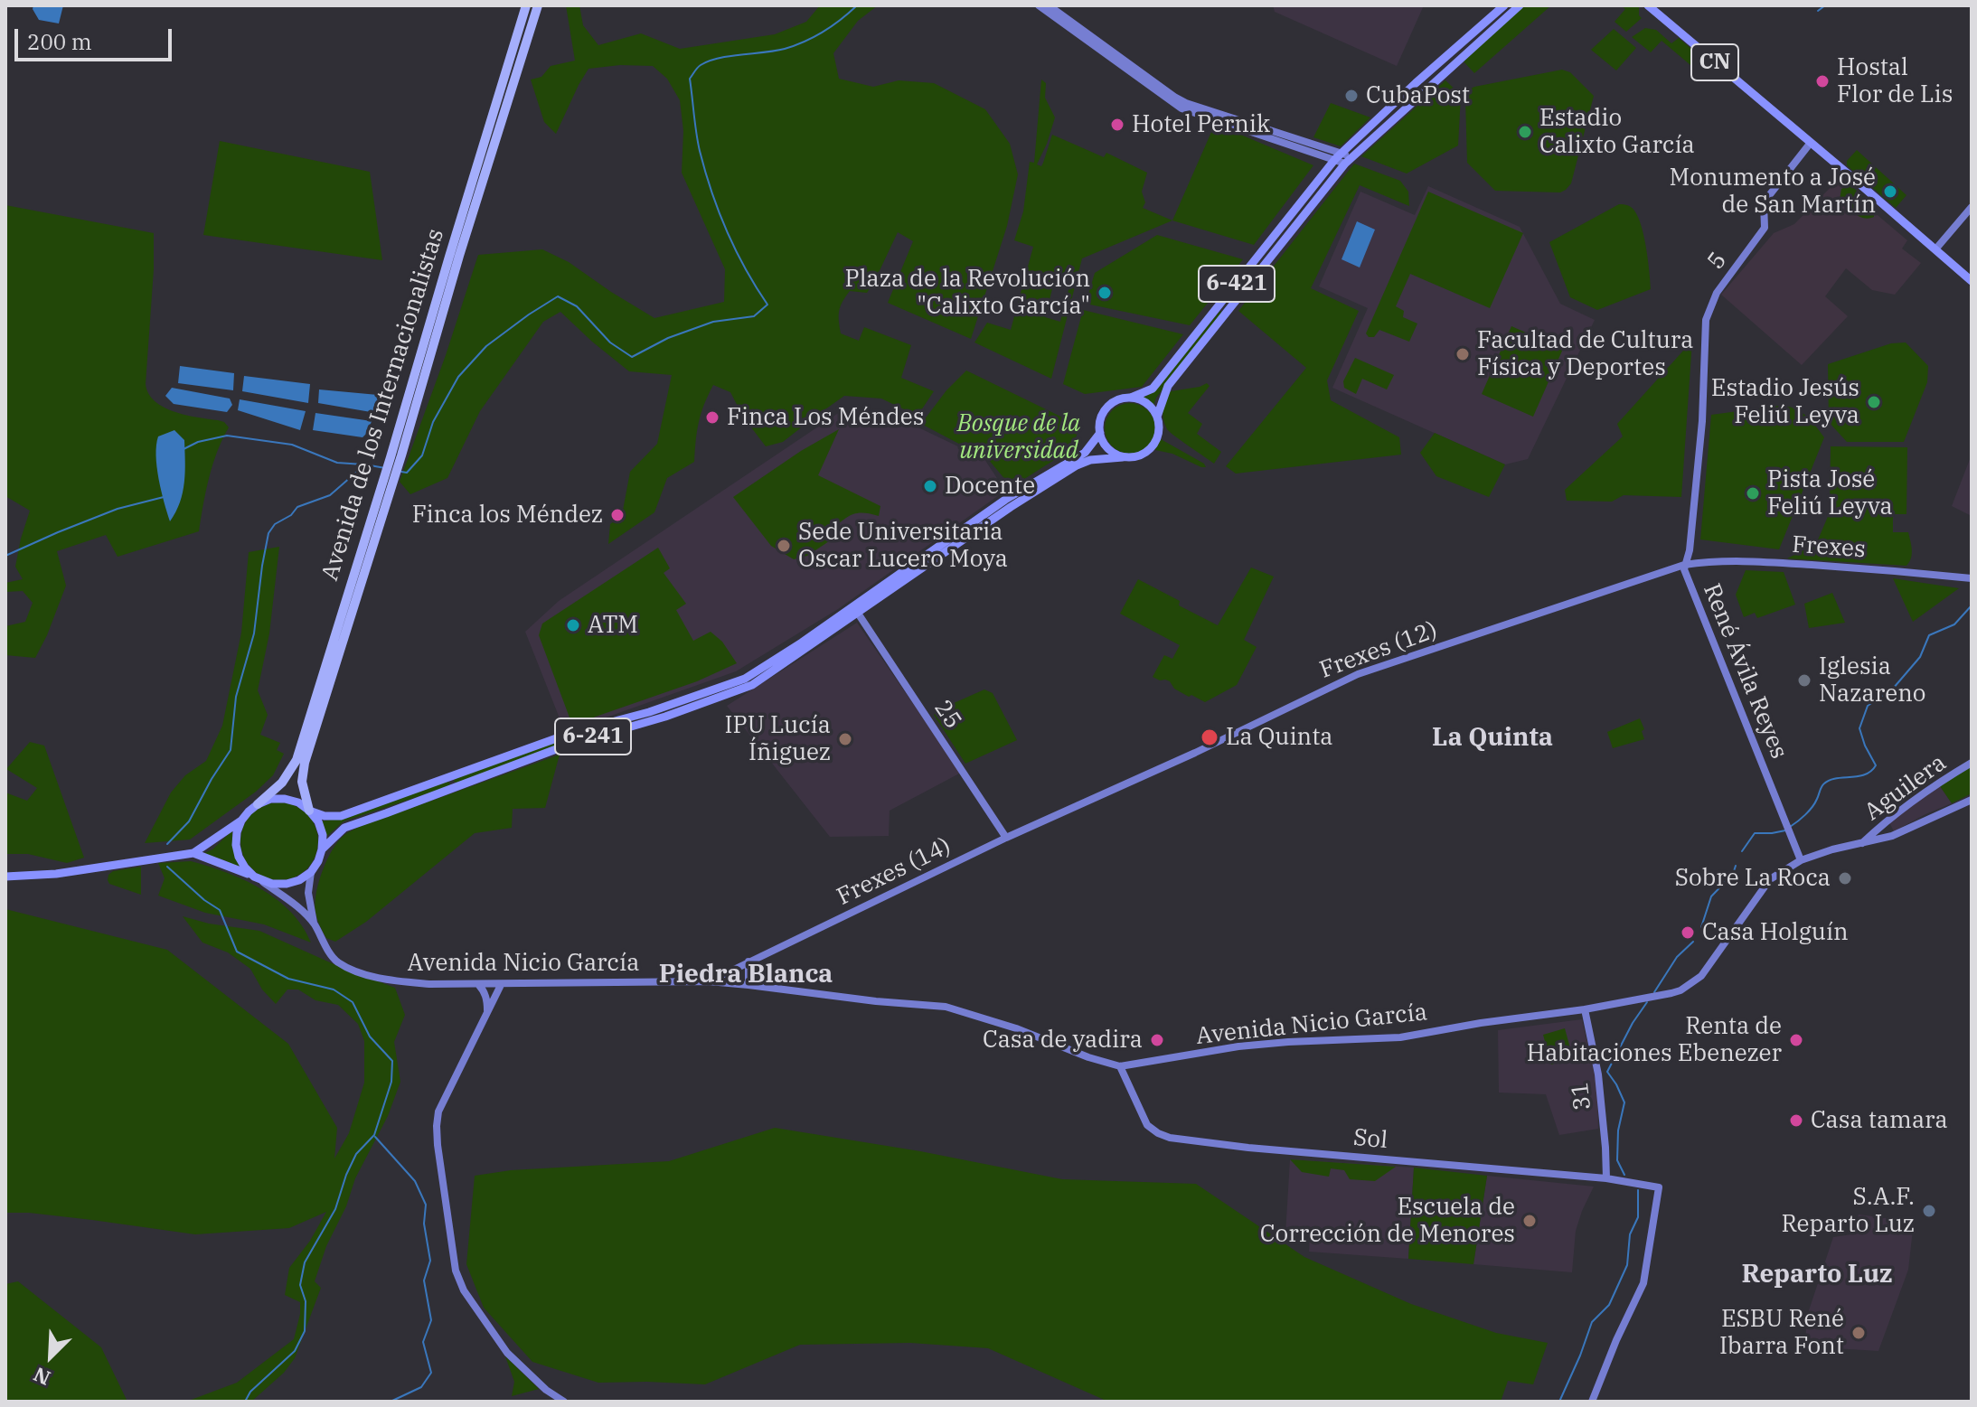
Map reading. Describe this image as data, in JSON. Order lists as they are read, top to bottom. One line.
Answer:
{"streets":{"highway":["Avenida de los Internacionalistas"],"main road":["CN","6-421","6-241"],"street":["5","Frexes","Frexes (12)","René Ávila Reyes","25","Aguilera","Frexes (14)","Avenida Nicio García","31","Sol"]},"crossings":[["CN","5"],["5","René Ávila Reyes"],["6-421","6-241"],["Avenida de los Internacionalistas","6-241"],["Frexes","Frexes (12)"],["Frexes","René Ávila Reyes"],["Frexes (12)","René Ávila Reyes"],["Frexes (12)","Frexes (14)"],["René Ávila Reyes","Avenida Nicio García"],["25","6-241"],["25","Frexes (14)"],["Aguilera","Avenida Nicio García"],["Frexes (14)","Avenida Nicio García"],["Avenida Nicio García","31"],["Avenida Nicio García","Sol"],["31","Sol"]],"districts":["La Quinta","Piedra Blanca","Reparto Luz"],"parks":["Bosque de la universidad"],"places":["Hostal Flor de Lis","CubaPost","Hotel Pernik","Estadio Calixto García","Monumento a José de San Martín","Plaza de la Revolución \"Calixto García\"","Facultad de Cultura Física y Deportes","Estadio Jesús Feliú Leyva","Finca Los Méndes","Docente","Pista José Feliú Leyva","Finca los Méndez","Sede Universitaria Oscar Lucero Moya","ATM","Iglesia Nazareno","La Quinta","IPU Lucía Íñiguez","Sobre La Roca","Casa Holguín","Casa de yadira","Renta de Habitaciones Ebenezer","Casa tamara","S.A.F. Reparto Luz","Escuela de Corrección de Menores","ESBU René Ibarra Font"],"scale_bar":"200 m","north":"bottom left"}
